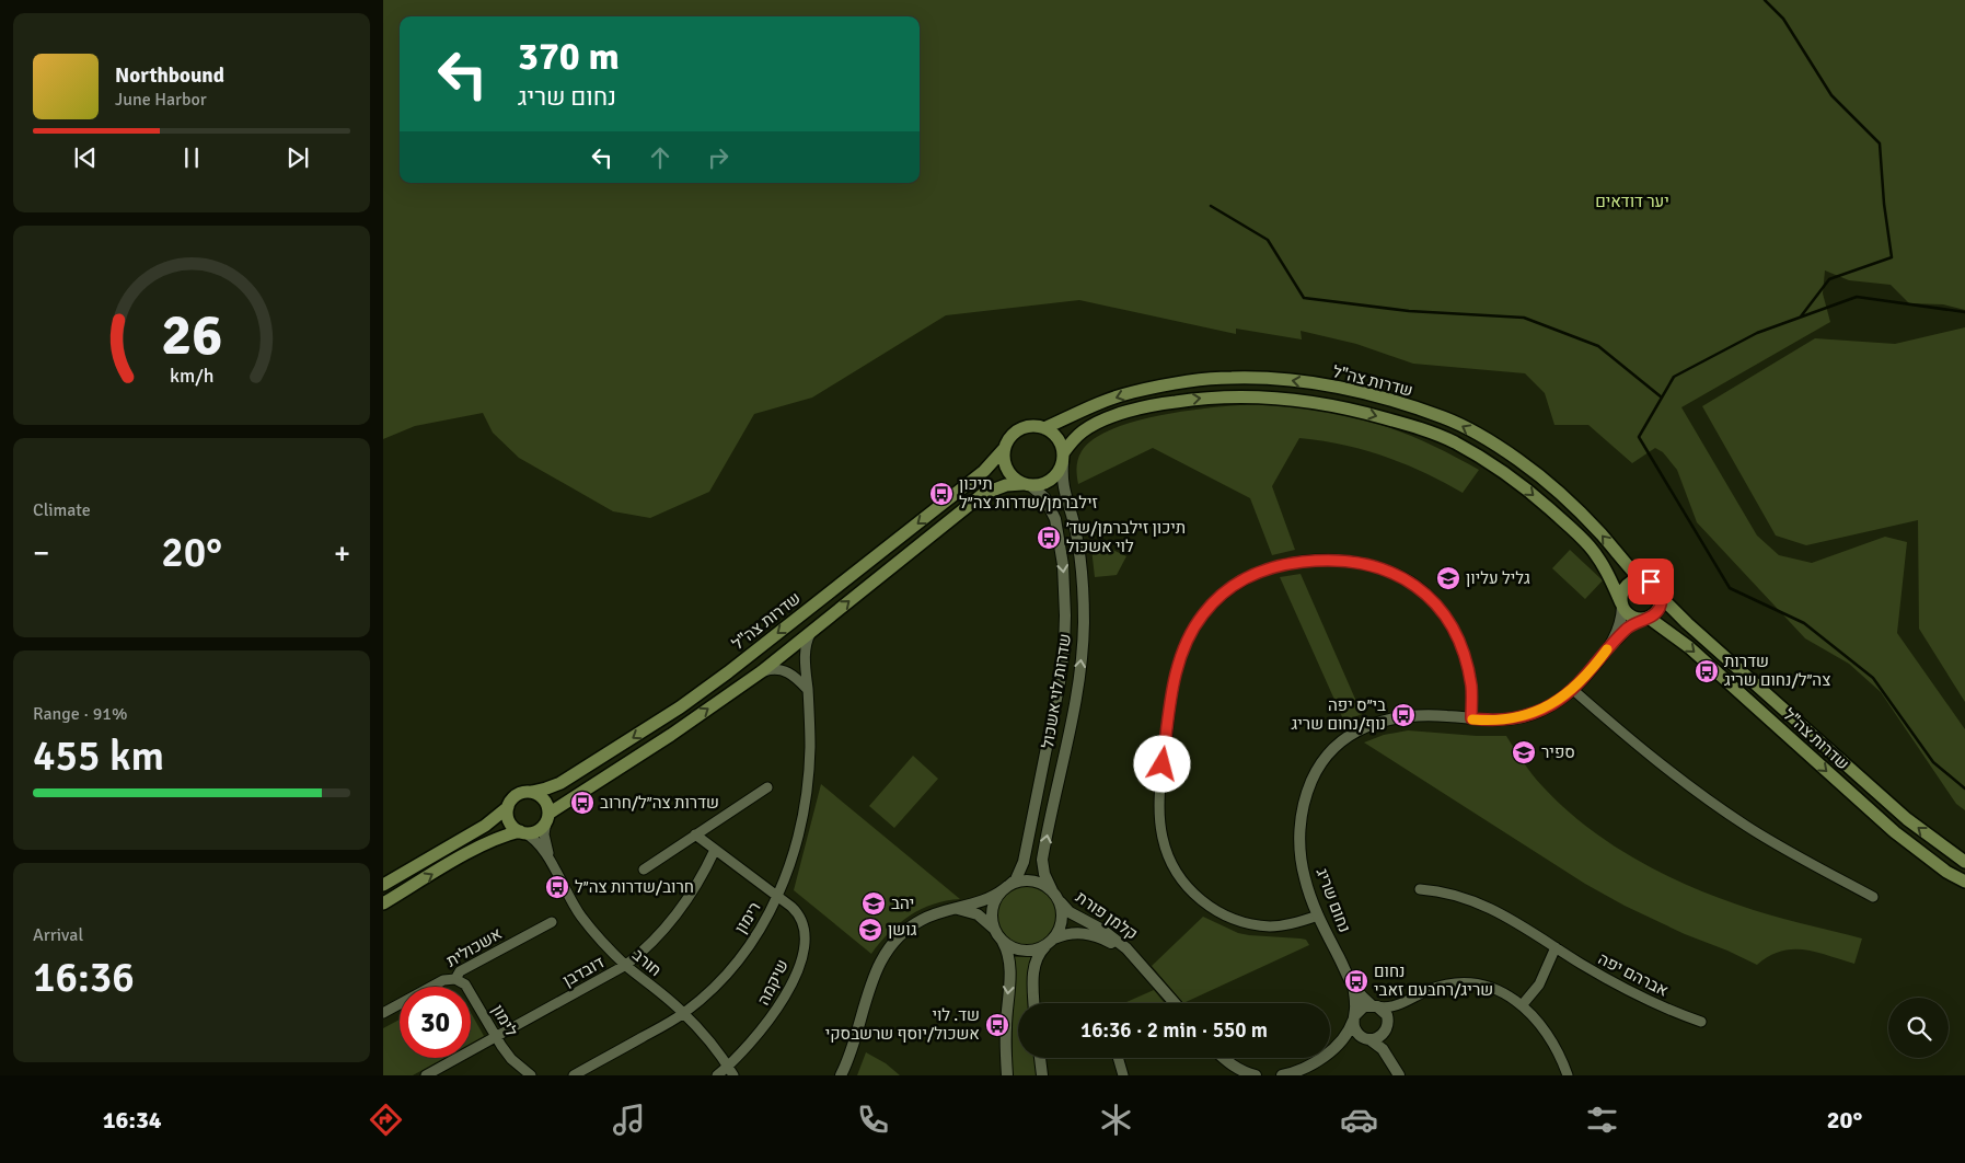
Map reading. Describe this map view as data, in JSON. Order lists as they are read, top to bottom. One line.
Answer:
{"streets":{"main road":["שדרות צה\"ל"],"street":["שדרות לוי אשכול","נחום שריג","קלמן פורת","רימון","אשכולית","חורב","דובדבן","אברהם יפה","שיקמה","לימון"]},"crossings":[["שדרות צה\"ל","שדרות לוי אשכול"],["שדרות צה\"ל","נחום שריג"],["שדרות צה\"ל","חורב"],["שדרות לוי אשכול","קלמן פורת"],["רימון","חורב"],["רימון","שיקמה"],["אשכולית","לימון"],["חורב","דובדבן"],["חורב","שיקמה"],["דובדבן","שיקמה"],["דובדבן","לימון"]],"parks":["יער דודאים"],"places":{"bus stop":["תיכון זילברמן/שדרות צה״ל","תיכון זילברמן/שד׳ לוי אשכול","שדרות צה״ל/נחום שריג","בי״ס יפה נוף/נחום שריג","שדרות צה״ל/חרוב","חרוב/שדרות צה״ל","נחום שריג/רחבעם זאבי","שד. לוי אשכול/יוסף שרשבסקי"],"school or university":["גליל עליון","ספיר","יהב","גושן"]},"page":{"turn":["370 m","נחום שריג"],"song":["Northbound","June Harbor"],"tile":["Climate",["Range · 91%","455 km"],["Arrival","16:36"]],"heat":["−","20°","+"],"limit":"30","trip":"16:36 · 2 min · 550 m","tabs":["16:34","20°"],"gauge":["26","km/h"]}}
